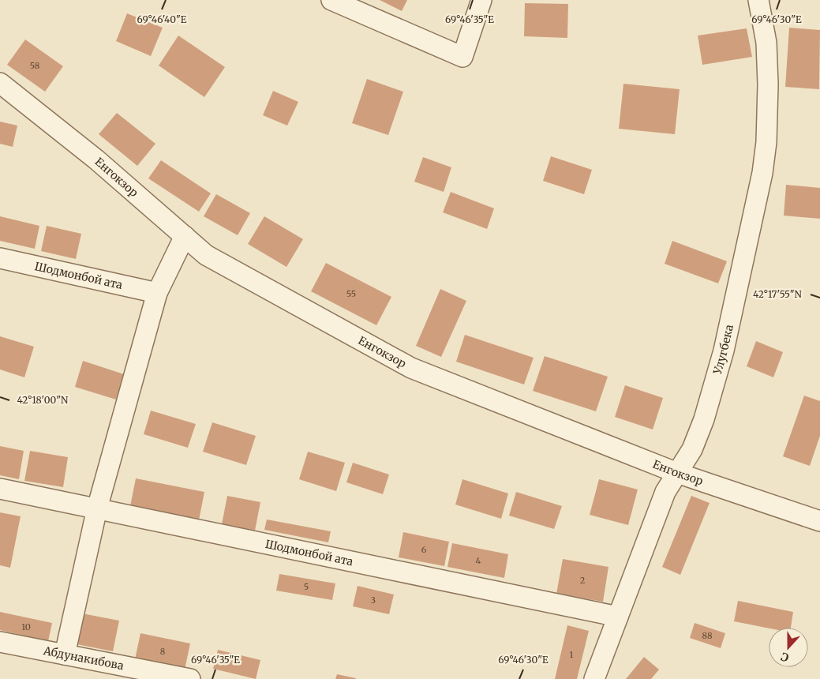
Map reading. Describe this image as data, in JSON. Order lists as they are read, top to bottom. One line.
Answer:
{"streets":{"street":["Енгокзор","Шодмонбой ата","Улугбека","Абдунакибова"]},"crossings":[["Енгокзор","Улугбека"],["Шодмонбой ата","Улугбека"]],"house_numbers":["58","55","6","4","2","5","3","10","88","8","1"],"north":"bottom","coordinates":["69°46'40\"E","69°46'35\"E","69°46'30\"E","42°17'55\"N","42°18'00\"N"]}
